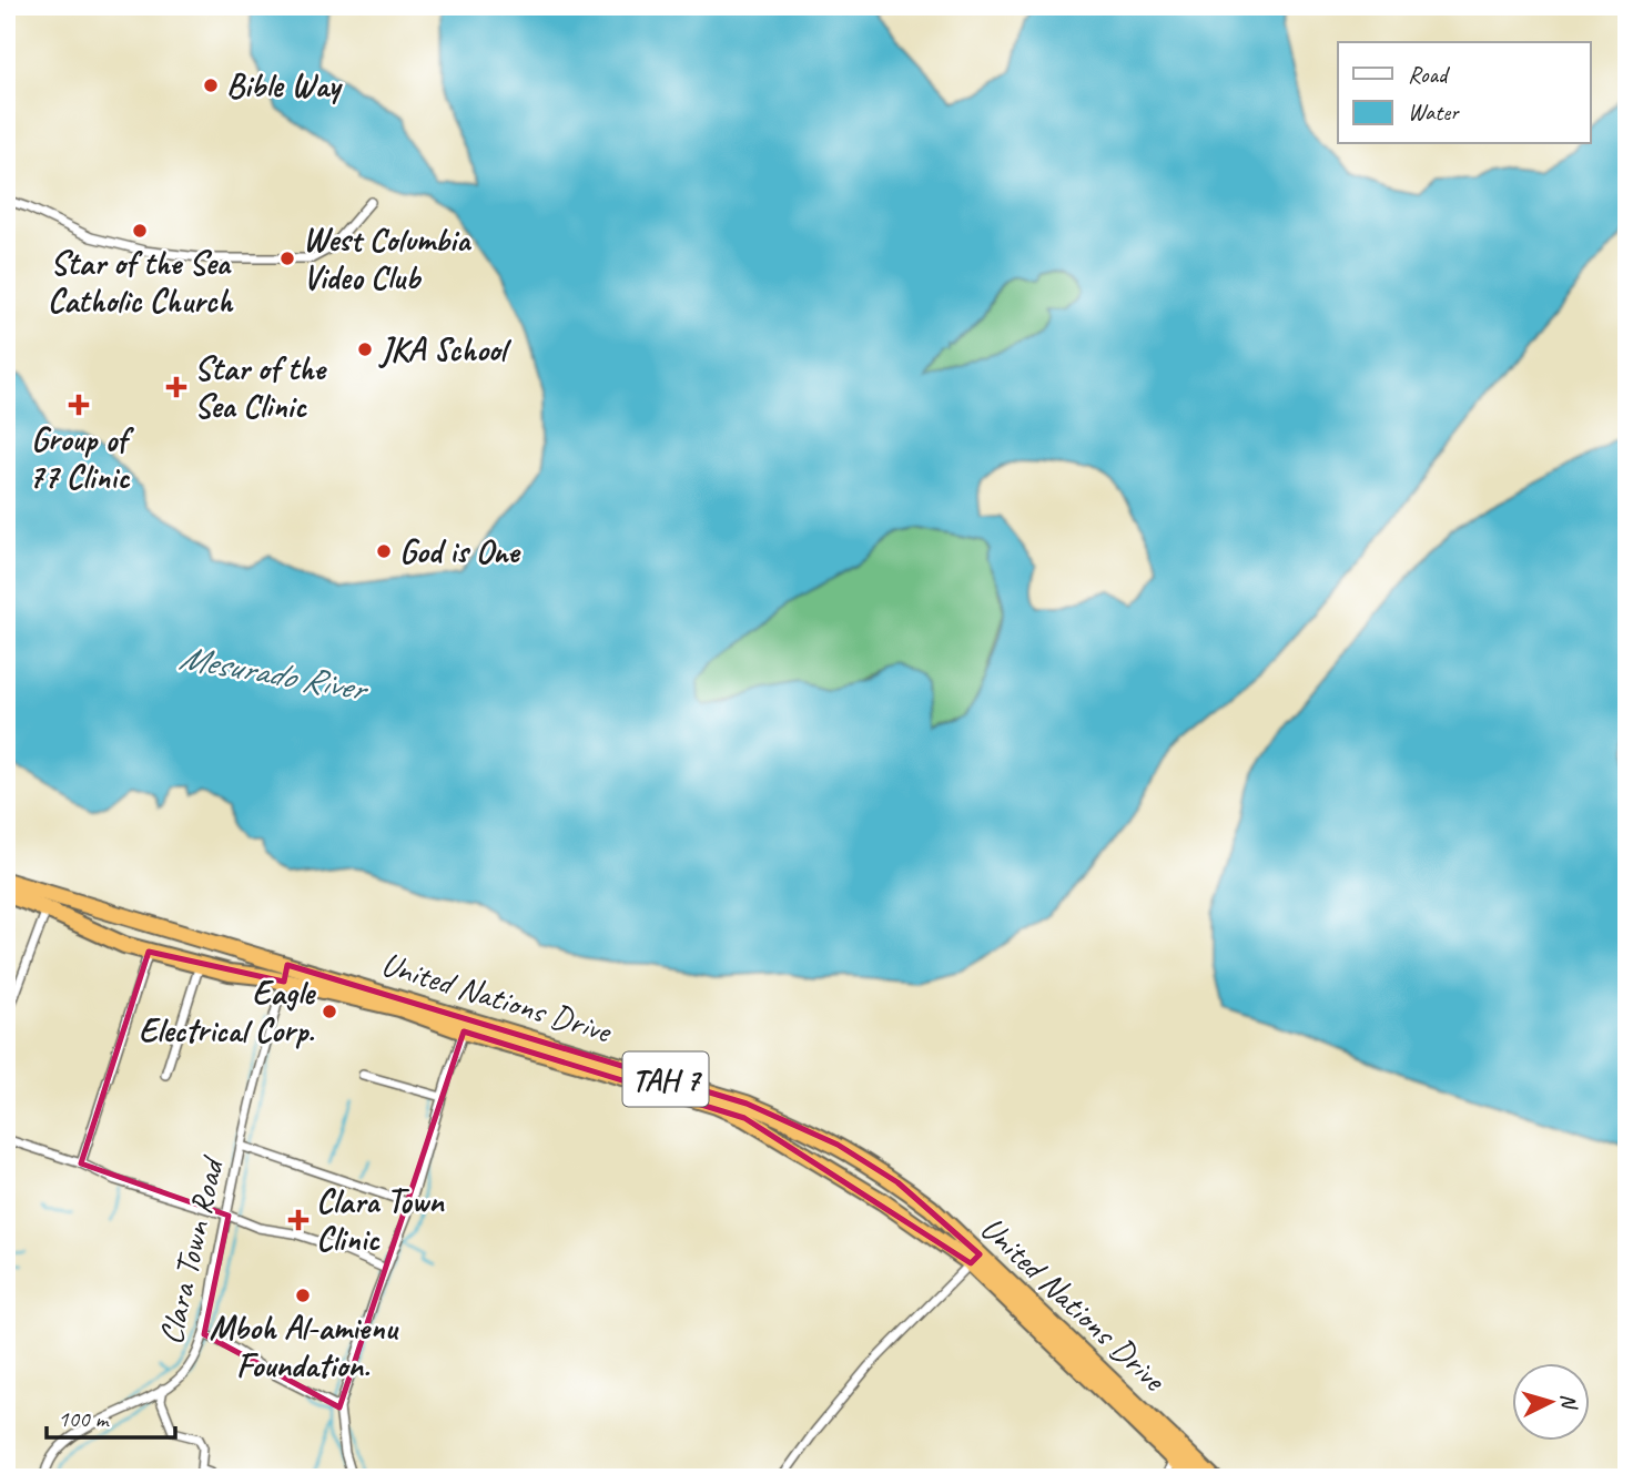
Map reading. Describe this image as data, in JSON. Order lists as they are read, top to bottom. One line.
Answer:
{"streets":{"highway":["United Nations Drive","TAH 7"],"street":["Clara Town Road"]},"crossings":[["United Nations Drive","Clara Town Road"]],"water":["Mesurado River"],"places":{"other":["Bible Way","Star of the Sea Catholic Church","West Columbia Video Club","JKA School","God is One","Eagle Electrical Corp.","Mboh Al-amienu Foundation."],"health":["Star of the Sea Clinic","Group of 77 Clinic","Clara Town Clinic"]},"legend":["Road","Water"],"scale_bar":"100 m","north":"right"}
